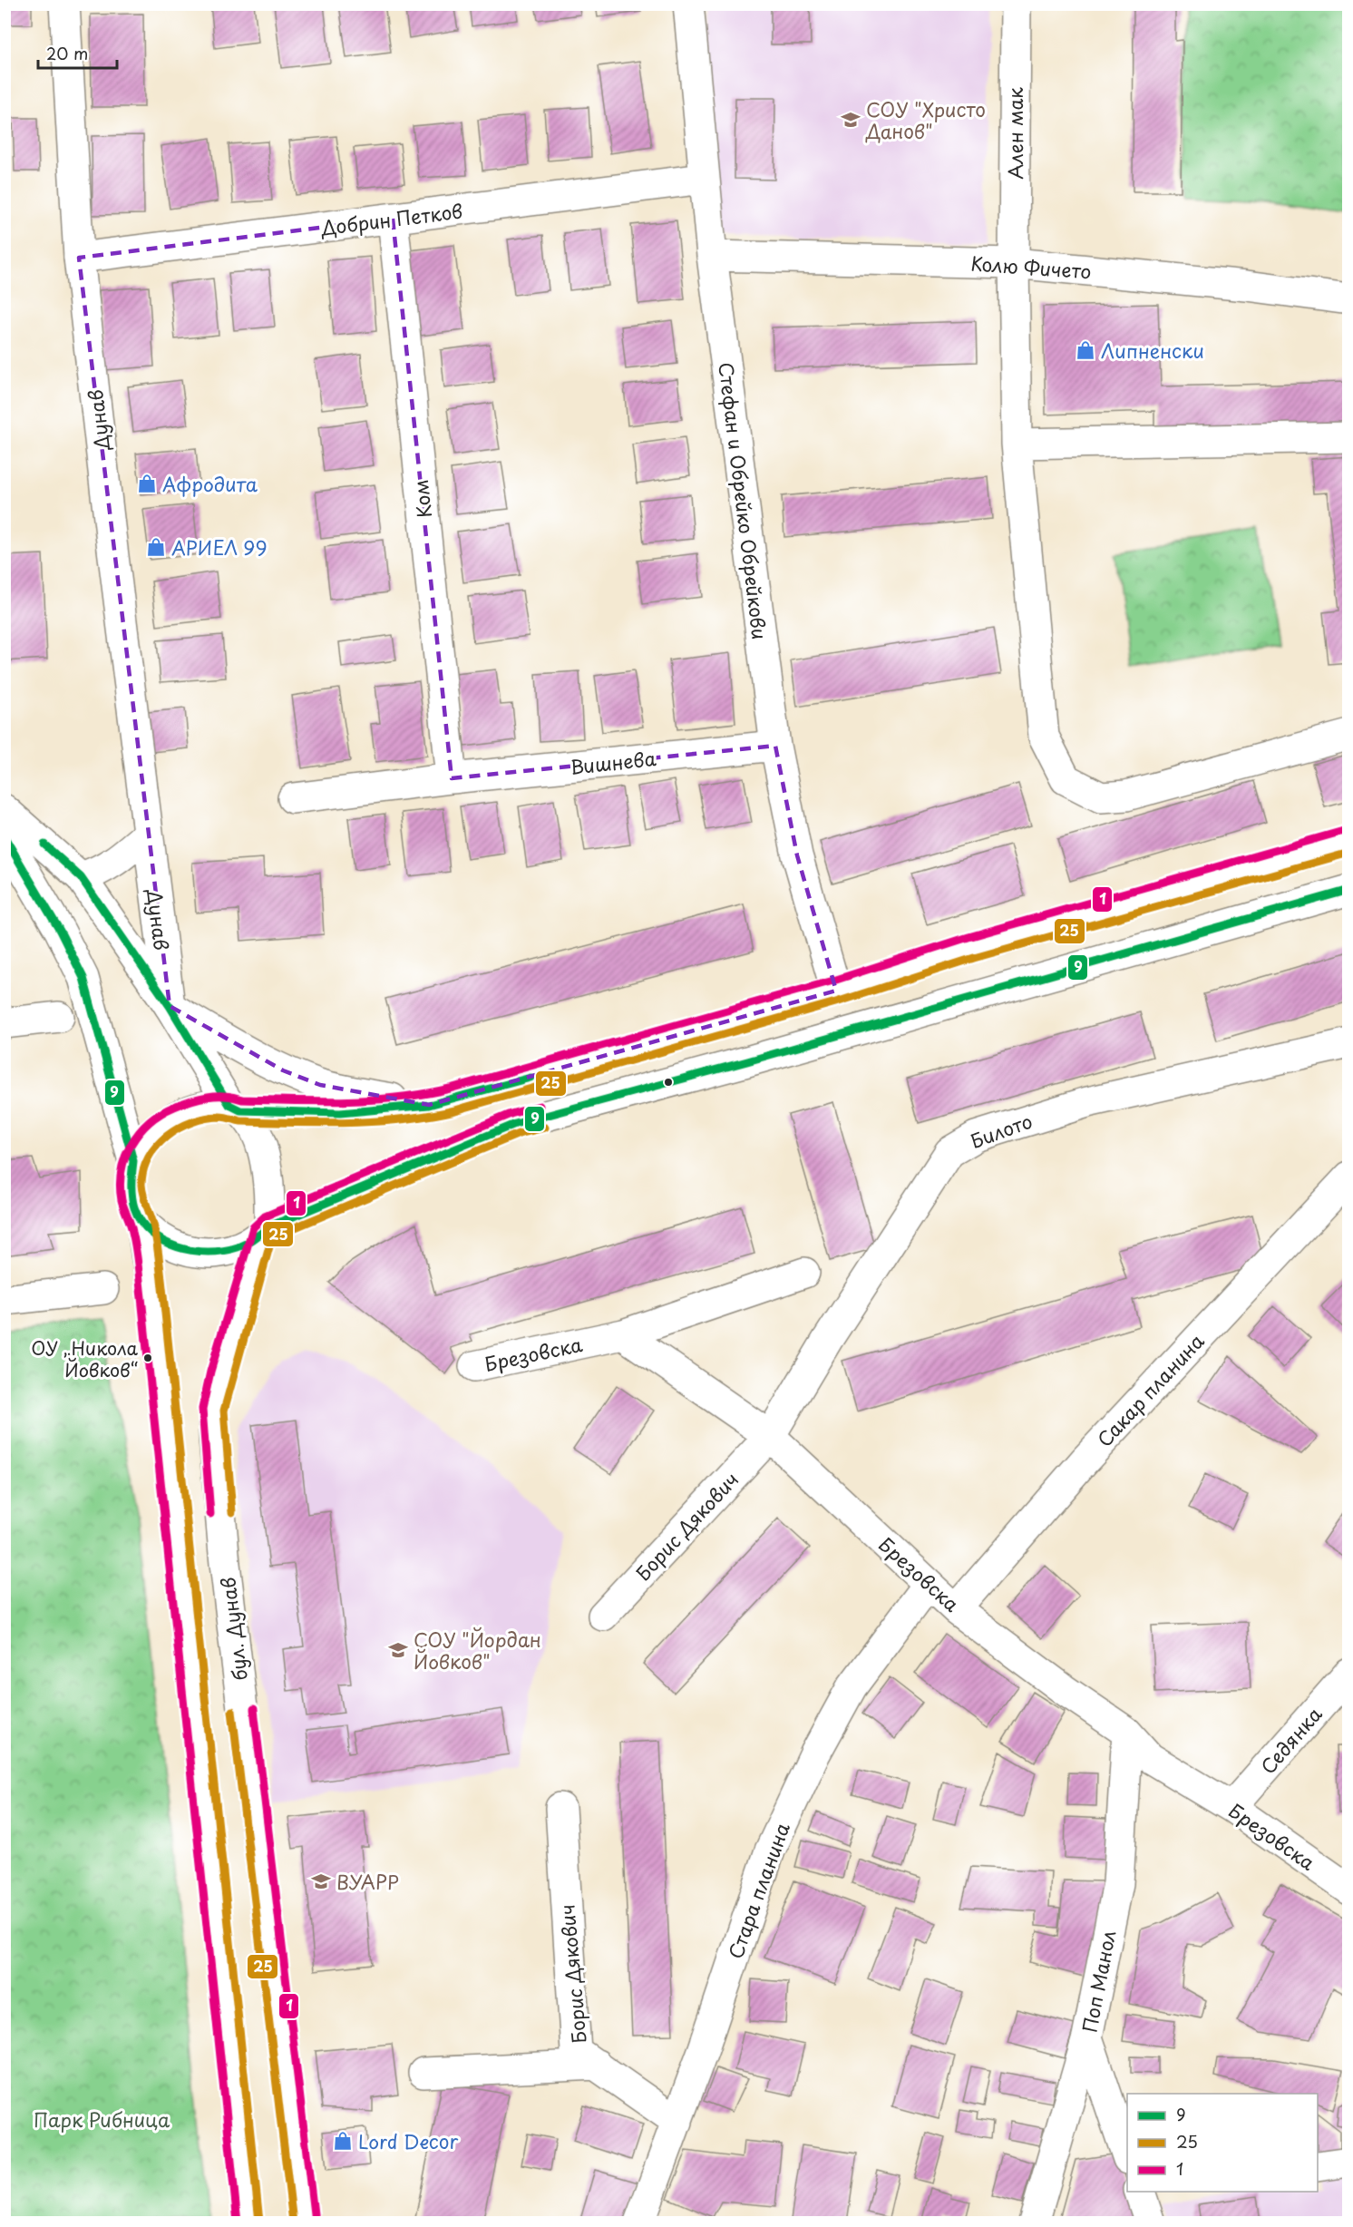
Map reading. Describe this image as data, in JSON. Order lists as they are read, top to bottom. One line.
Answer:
{"streets":{"street":["Ален мак","Добрин Петков","Колю Фичето","Дунав","Ком","Стефан и Обрейко Обрейкови","Вишнева","Билото","Брезовска","Сакар планина","Борис Дякович","бул. Дунав","Седянка","Стара планина","Поп Манол"]},"crossings":[["Ален мак","Колю Фичето"],["Добрин Петков","Дунав"],["Добрин Петков","Ком"],["Добрин Петков","Стефан и Обрейко Обрейкови"],["Колю Фичето","Стефан и Обрейко Обрейкови"],["Ком","Вишнева"],["Стефан и Обрейко Обрейкови","Вишнева"],["Билото","Брезовска"],["Билото","Борис Дякович"],["Брезовска","Сакар планина"],["Брезовска","Борис Дякович"],["Брезовска","Седянка"],["Брезовска","Стара планина"],["Брезовска","Поп Манол"],["Борис Дякович","Стара планина"]],"parks":["Парк Рибница"],"places":{"school or university":["СОУ \"Христо Данов\"","СОУ \"Йордан Йовков\"","ВУАРР"],"shop":["Липненски","Афродита","АРИЕЛ 99","Lord Decor"],"other":["ОУ „Никола Йовков“"]},"lines":["transit line 1","transit line 9","transit line 25"],"legend":["9","25","1"],"scale_bar":"20 m"}
